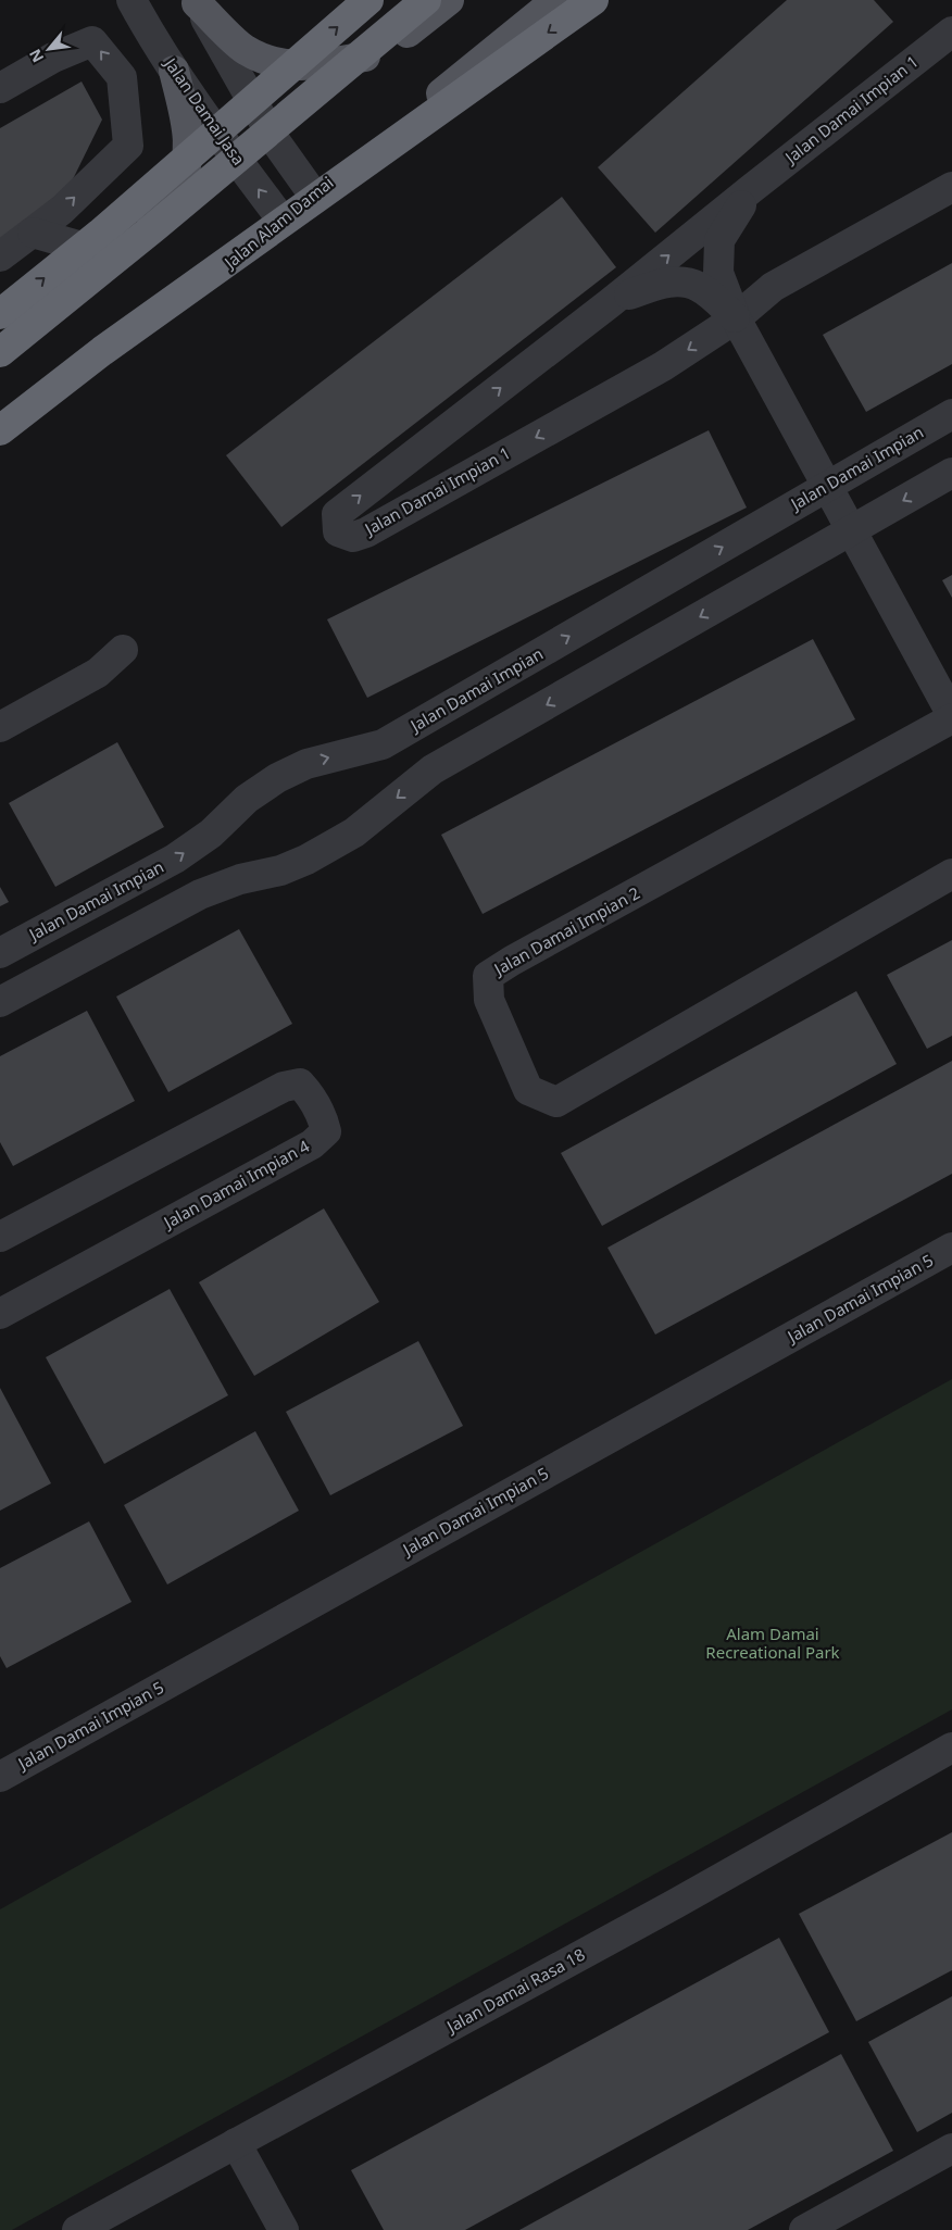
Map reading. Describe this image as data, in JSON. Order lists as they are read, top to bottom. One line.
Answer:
{"streets":{"main road":["Jalan Alam Damai"],"street":["Jalan Damai Impian 1","Jalan Damai Jasa","Jalan Damai Impian","Jalan Damai Impian 2","Jalan Damai Impian 4","Jalan Damai Impian 5","Jalan Damai Rasa 18"]},"crossings":[["Jalan Damai Jasa","Jalan Alam Damai"]],"parks":["Alam Damai Recreational Park"],"north":"bottom left"}
